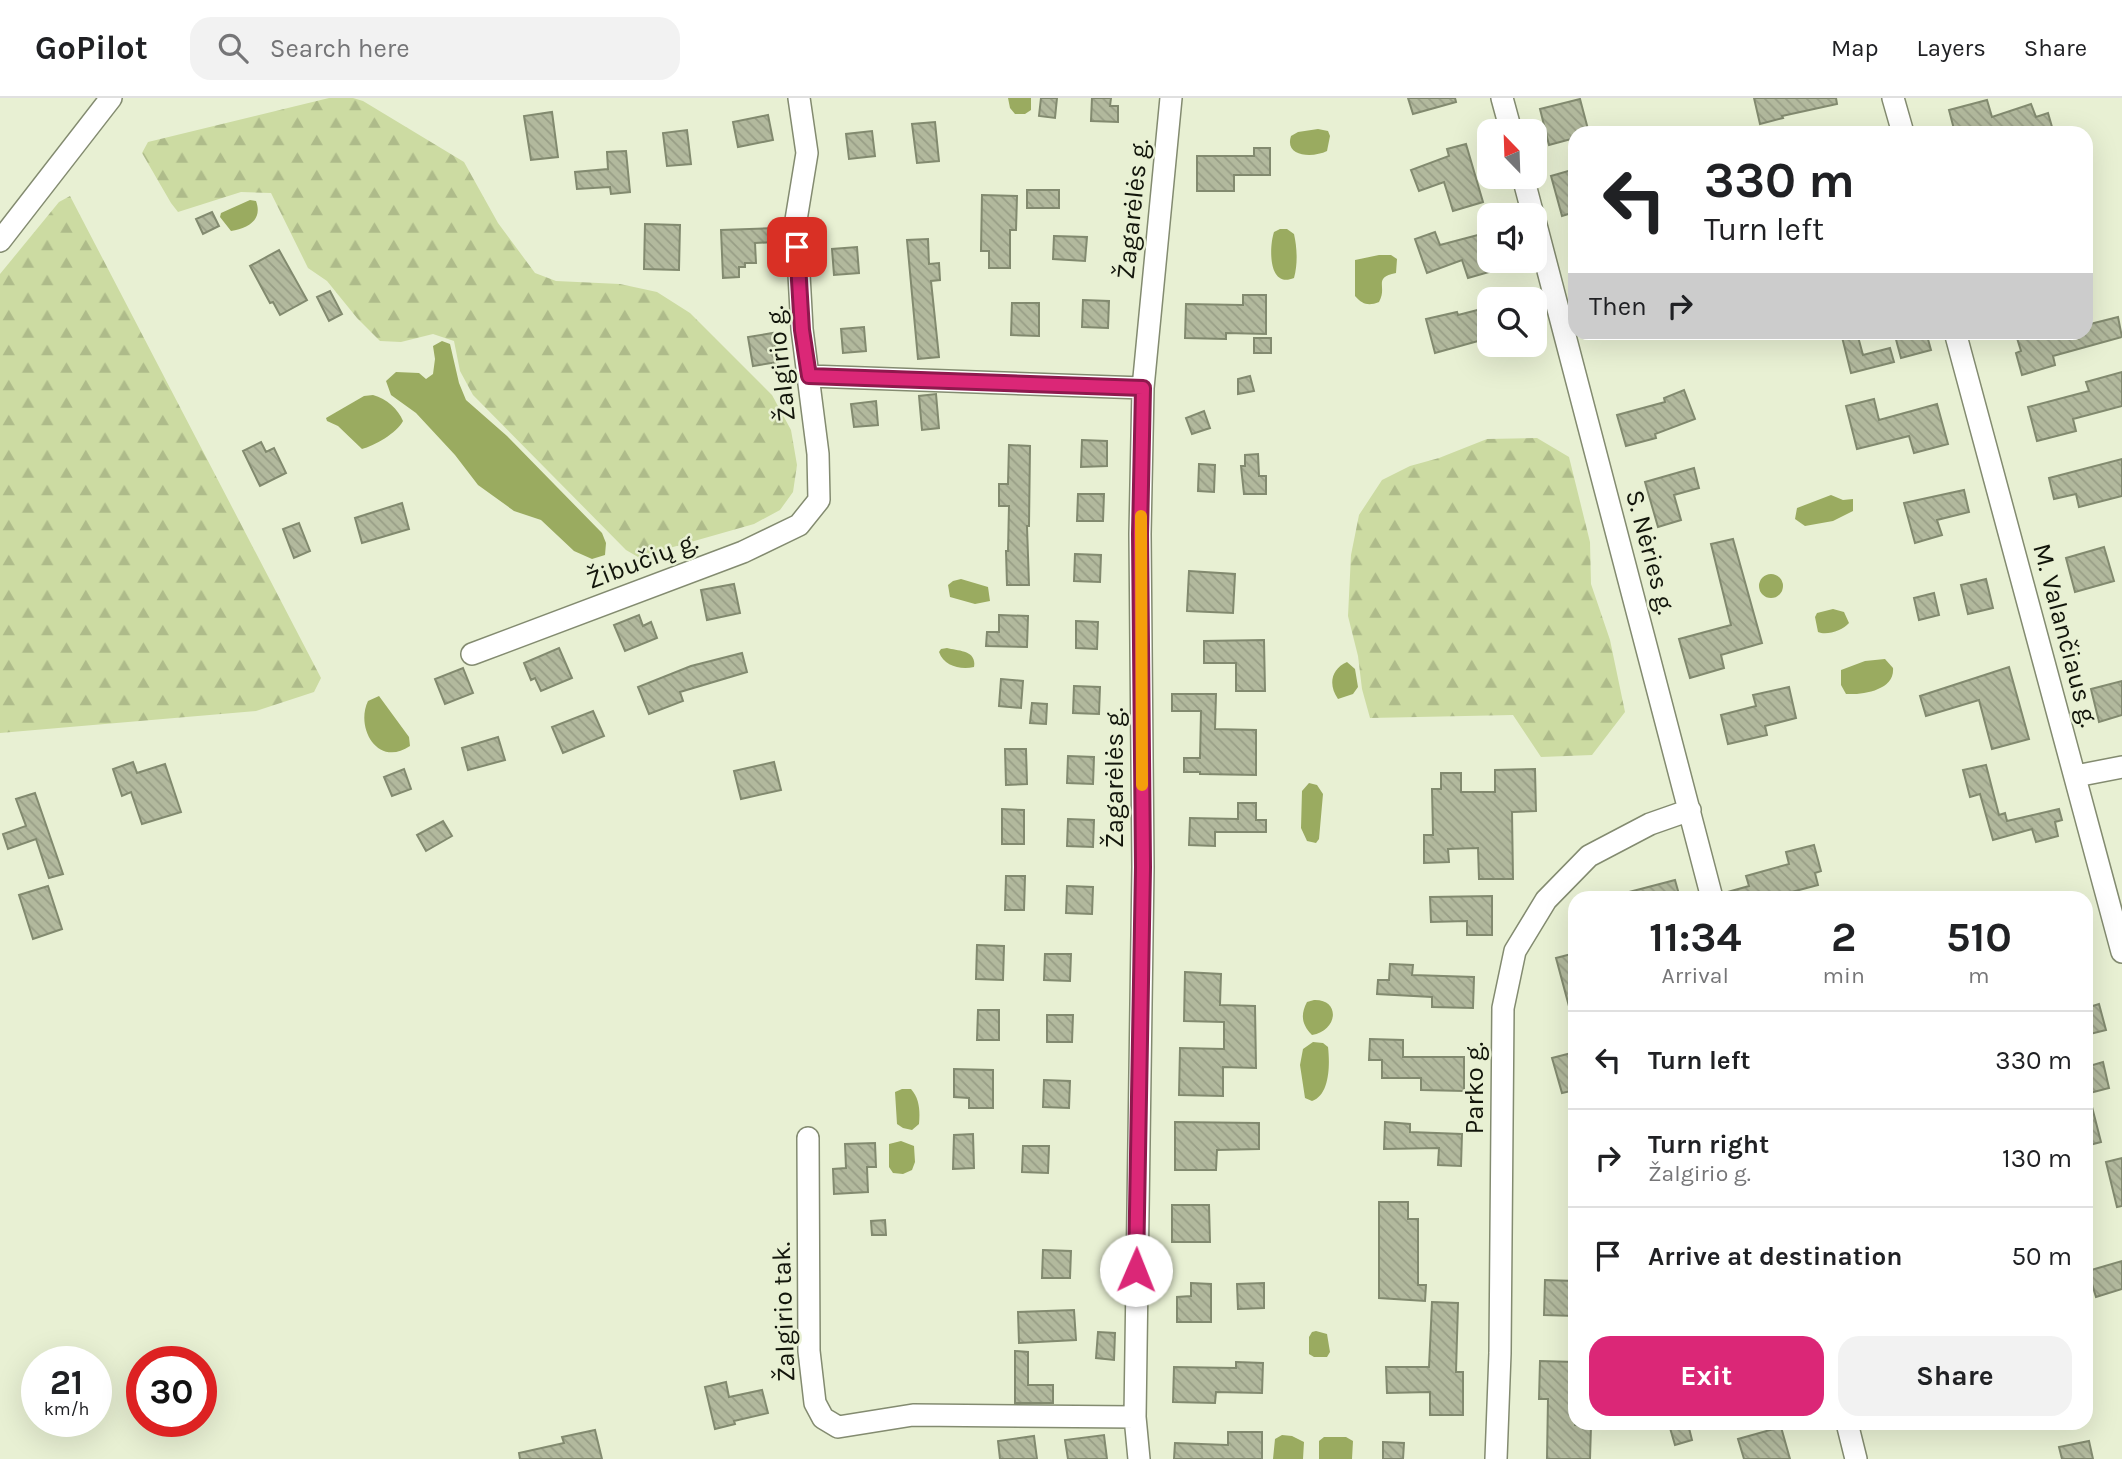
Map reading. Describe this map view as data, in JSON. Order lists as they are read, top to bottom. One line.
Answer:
{"streets":{"street":["Žagarėlės g.","Žalgirio g.","S. Nėries g.","Žibučių g.","M. Valančiaus g.","Parko g.","Žalgirio tak."]},"crossings":[["Žagarėlės g.","Žalgirio tak."],["Žalgirio g.","Žibučių g."],["S. Nėries g.","Parko g."]],"north":"top left","page":{"header":"GoPilot","search":"Search here","nav":["Map","Layers","Share"],"turn":["330 m","Turn left"],"then":"Then","eta":["11:34","Arrival","2","min","510","m"],"list":[{"name":"Turn left","value":"330 m"},{"name":"Turn right","note":"Žalgirio g.","value":"130 m"},{"name":"Arrive at destination","value":"50 m"}],"buttons":["Exit","Share"],"speed":"21 km/h","limit":"30"}}
